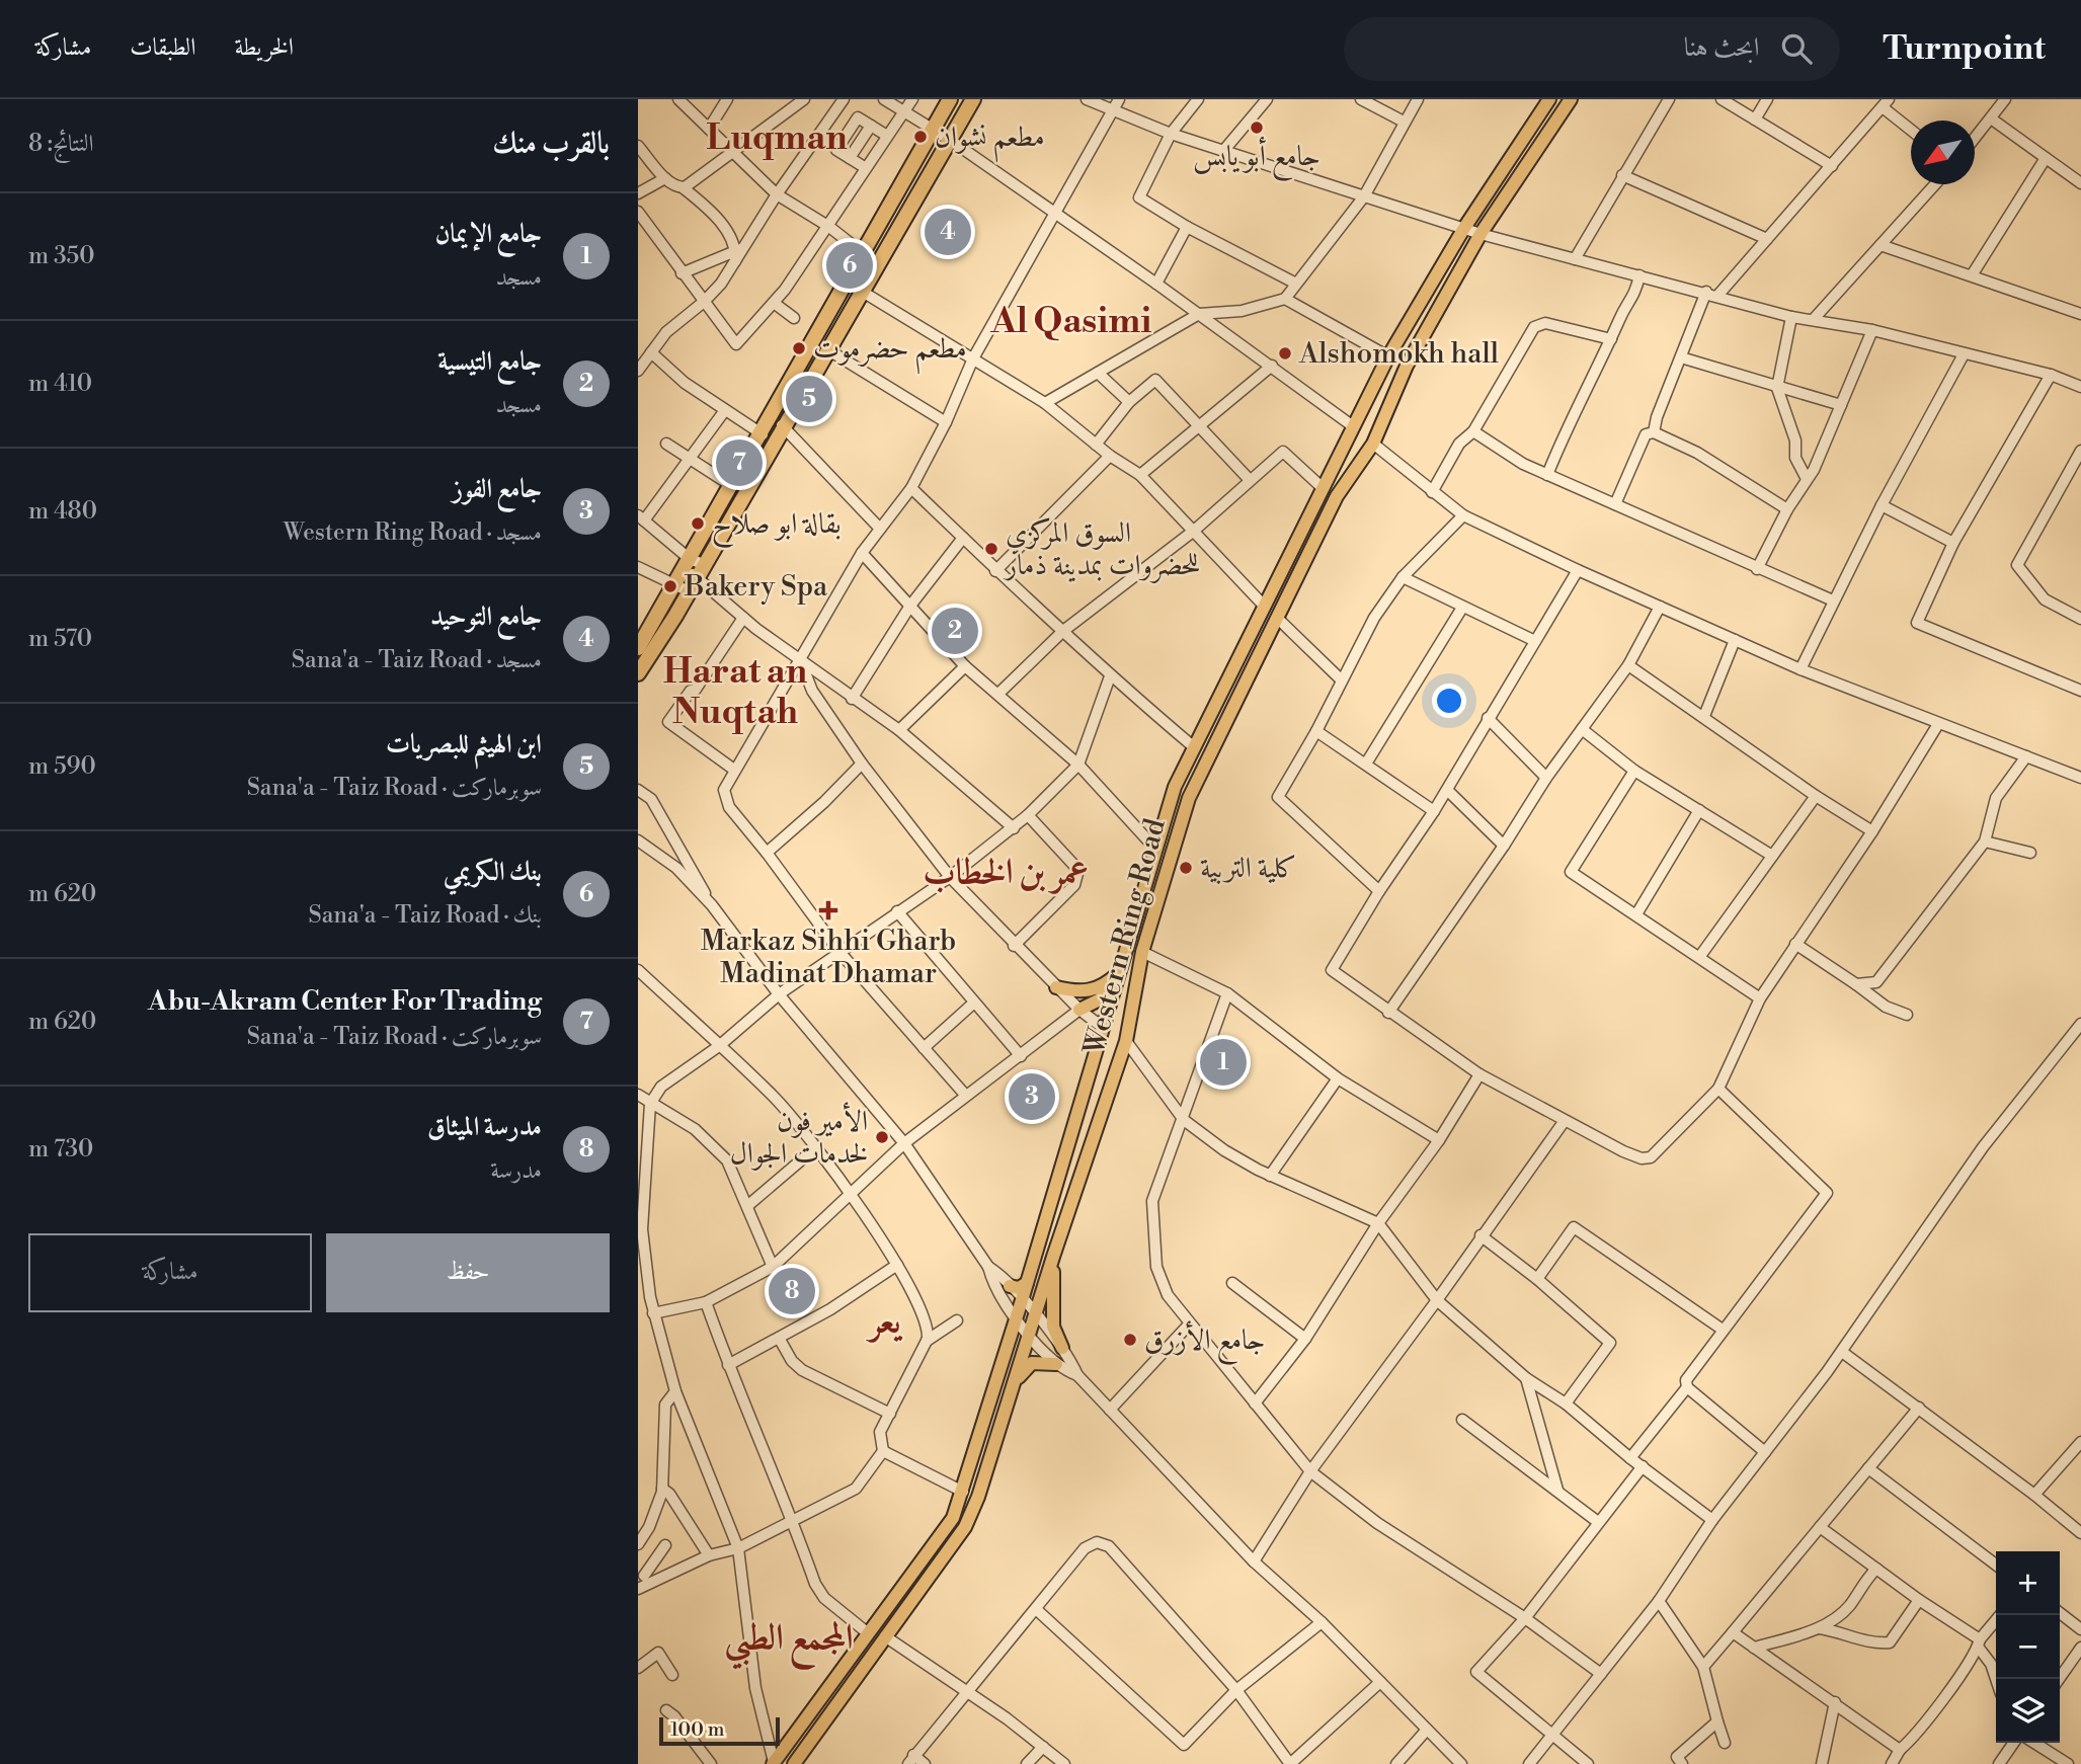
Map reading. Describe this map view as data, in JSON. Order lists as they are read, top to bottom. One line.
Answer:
{"streets":{"main road":["Western Ring Road"]},"districts":["Luqman","Al Qasimi","Harat an Nuqtah","عمر بن الخطاب","يعر","المجمع الطبي"],"places":{"other":["جامع أبو يابس","مطعم نشوان","مطعم حضرموت","Alshomokh hall","بقالة ابو صلاح","السوق المركزي للحضروات بمدينة ذمار","Bakery Spa","كلية التربية","الأمير فون لخدمات الجوال","جامع الأزرق"],"health":["Markaz Sihhi Gharb Madinat Dhamar"]},"scale_bar":"100 m","north":"bottom left","page":{"header":"Turnpoint","search":"ابحث هنا","nav":["الخريطة","الطبقات","مشاركة"],"heading":["بالقرب منك","النتائج: 8"],"list":[{"mark":"1","name":"جامع الإيمان","note":"مسجد","value":"350 m"},{"mark":"2","name":"جامع التيسية","note":"مسجد","value":"410 m"},{"mark":"3","name":"جامع الفوز","note":"مسجد · Western Ring Road","value":"480 m"},{"mark":"4","name":"جامع التوحيد","note":"مسجد · Sana'a - Taiz Road","value":"570 m"},{"mark":"5","name":"ابن الهيثم للبصريات","note":"سوبرماركت · Sana'a - Taiz Road","value":"590 m"},{"mark":"6","name":"بنك الكريمي","note":"بنك · Sana'a - Taiz Road","value":"620 m"},{"mark":"7","name":"Abu-Akram Center For Trading","note":"سوبرماركت · Sana'a - Taiz Road","value":"620 m"},{"mark":"8","name":"مدرسة الميثاق","note":"مدرسة","value":"730 m"}],"pins":["4","6","5","7","2","1","3","8"],"buttons":["حفظ","مشاركة"],"map_buttons":["+","−"],"scale":"100 m"}}
